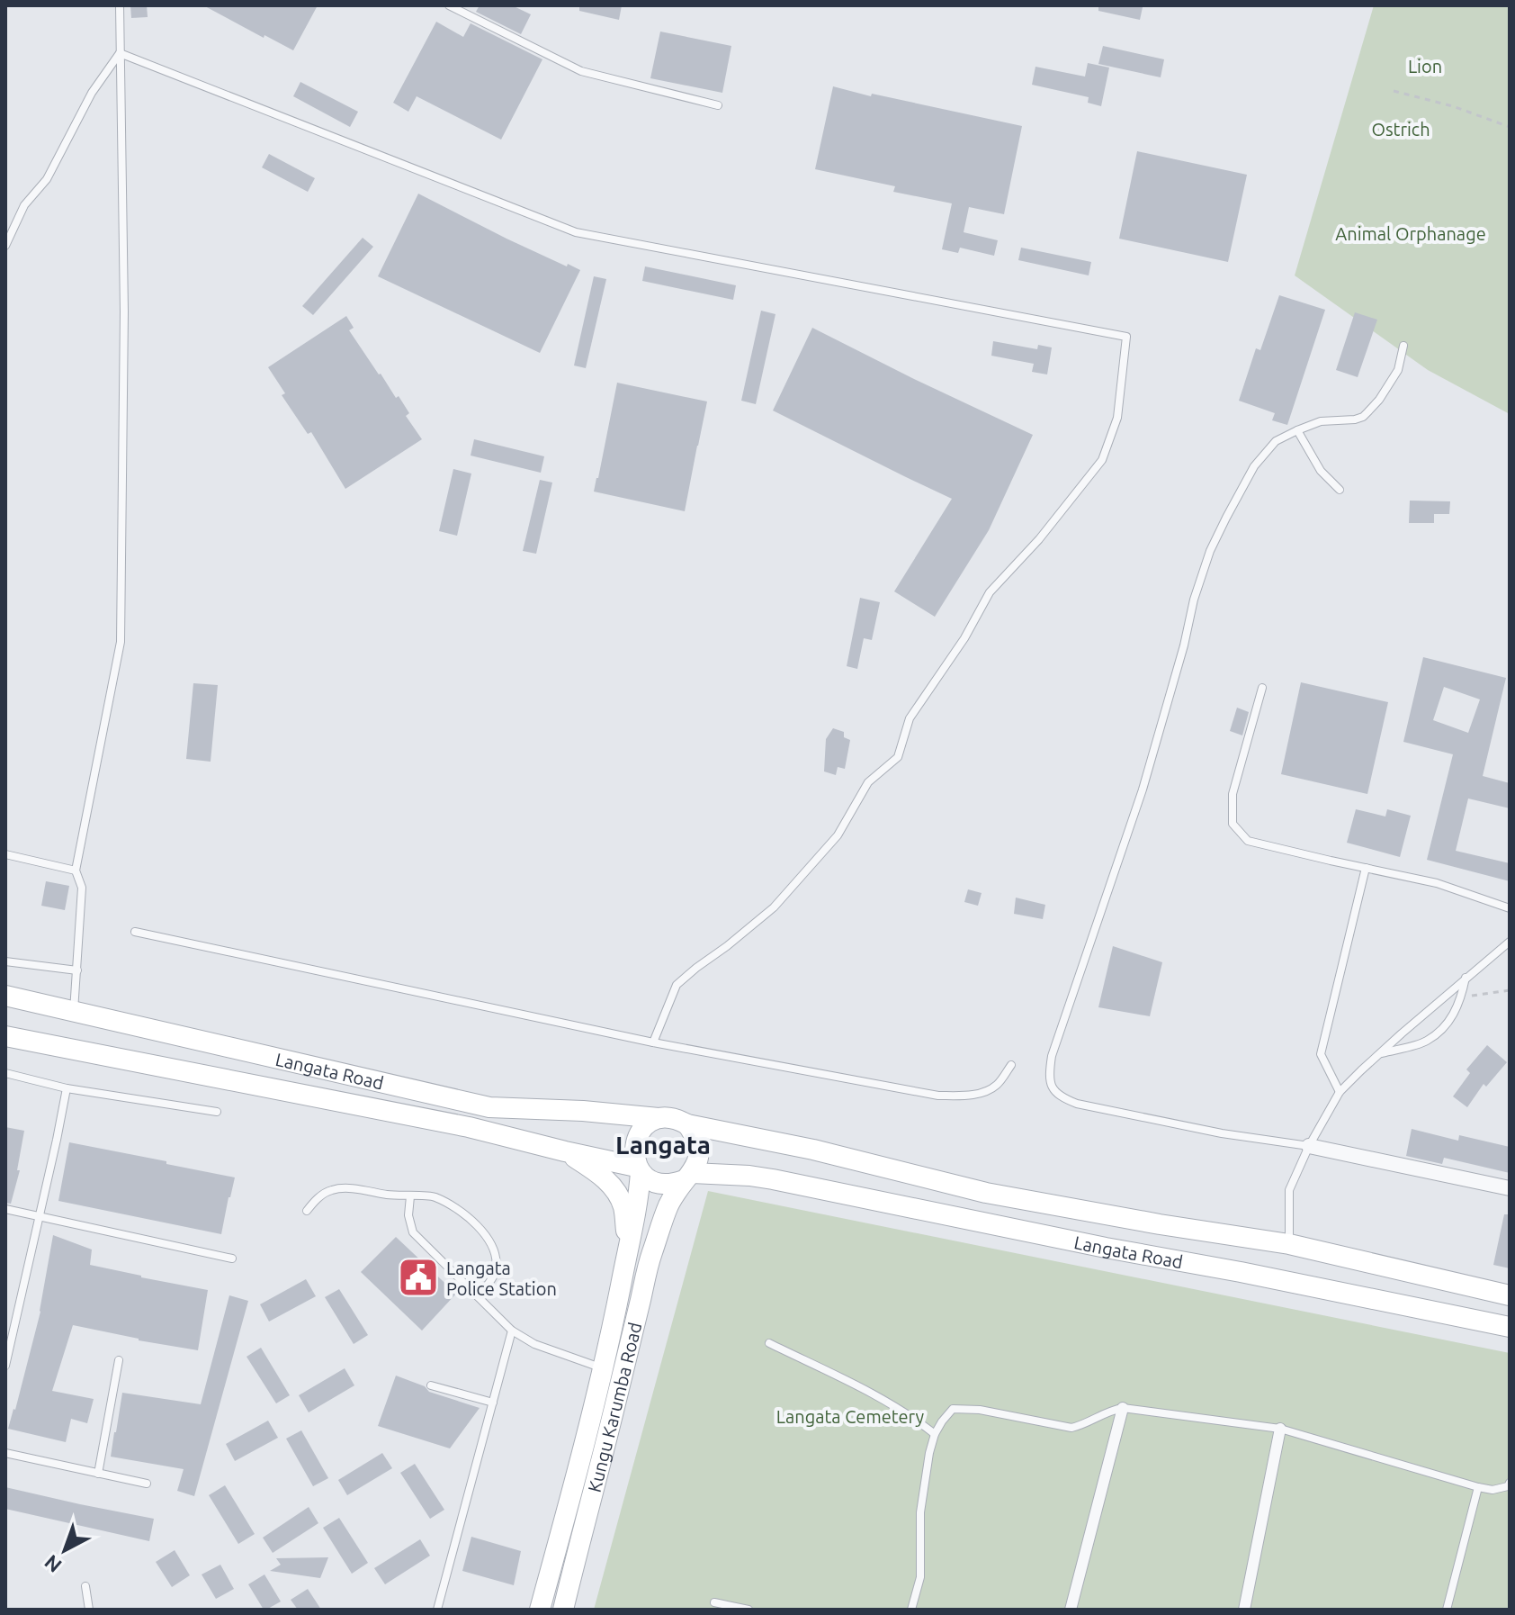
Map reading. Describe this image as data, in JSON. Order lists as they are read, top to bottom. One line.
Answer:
{"streets":{"main road":["Langata Road","Kungu Karumba Road"]},"crossings":[["Langata Road","Kungu Karumba Road"]],"districts":["Langata"],"parks":["Lion","Ostrich","Animal Orphanage","Langata Cemetery"],"places":{"public building":["Langata Police Station"]},"north":"bottom left"}
